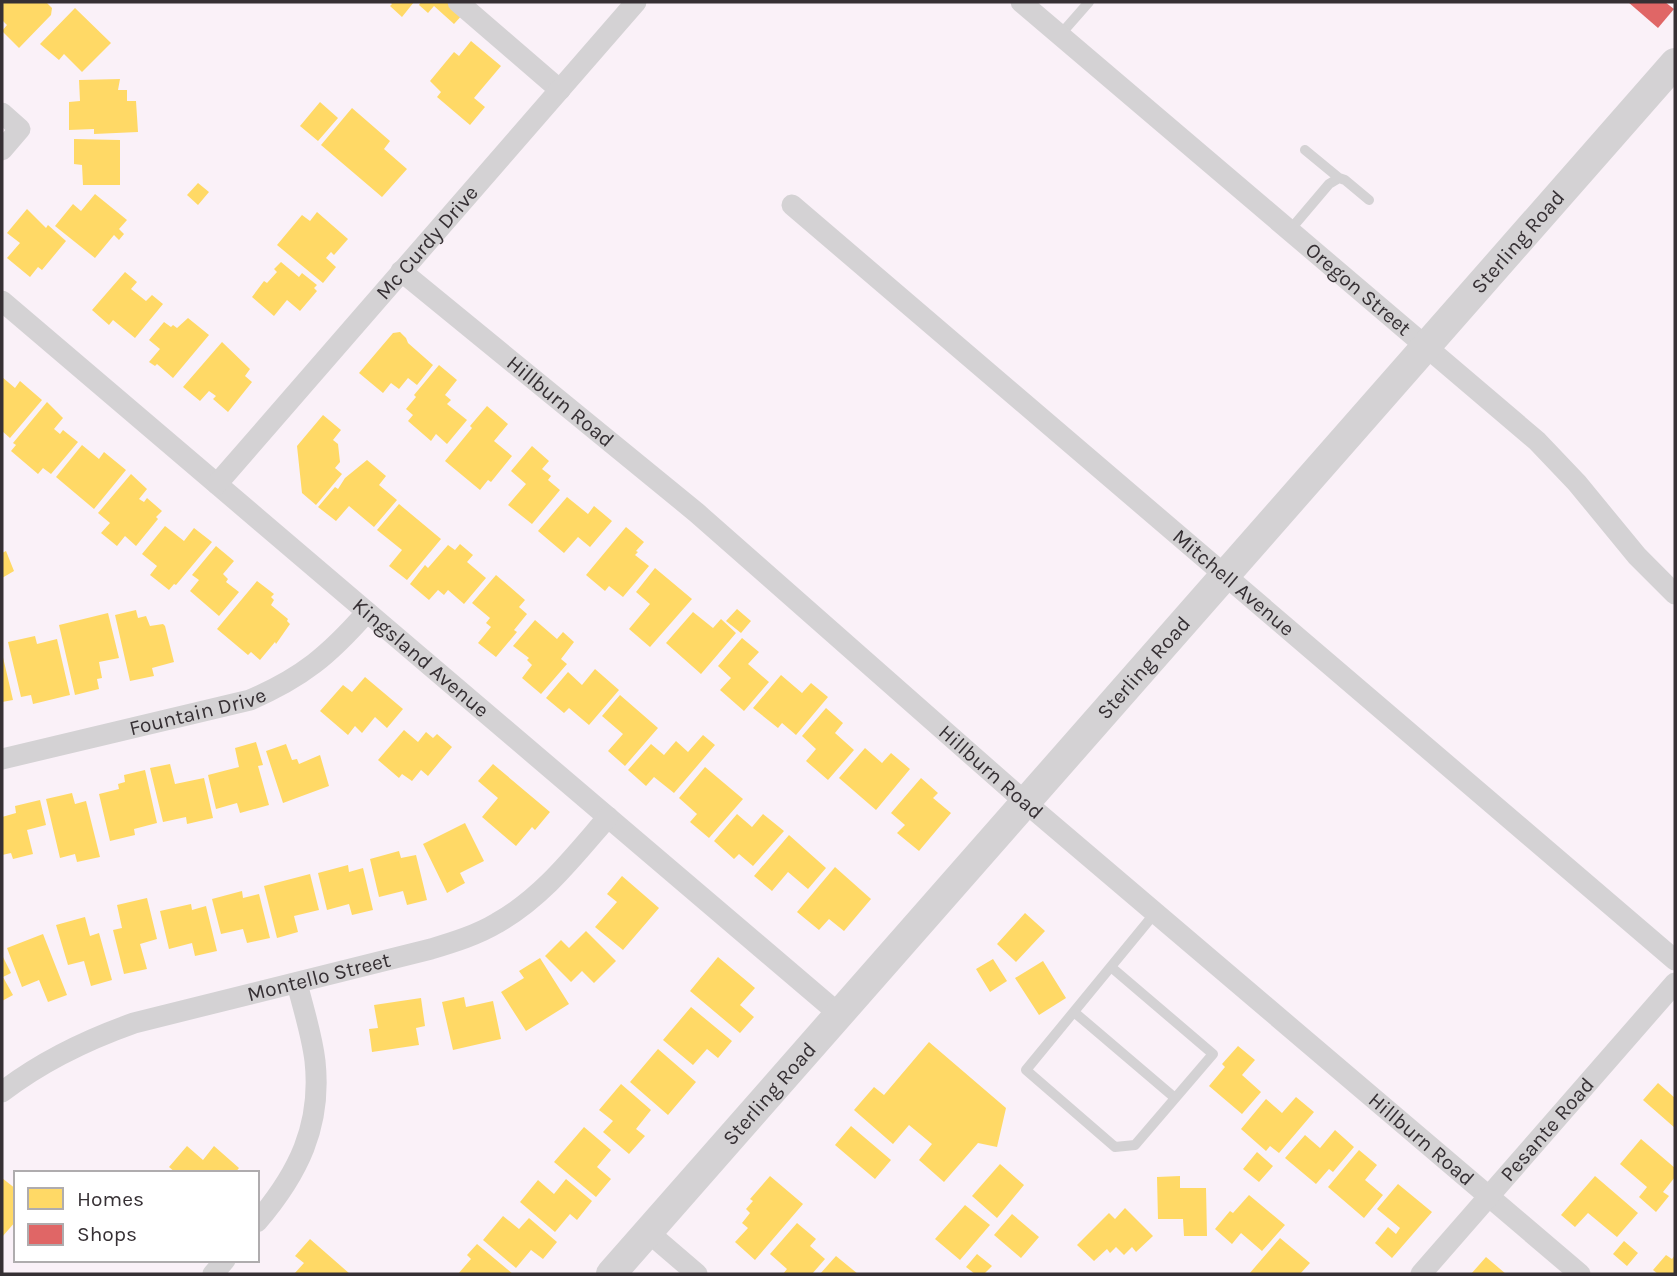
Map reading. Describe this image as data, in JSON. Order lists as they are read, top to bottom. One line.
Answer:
{"streets":{"street":["Sterling Road","Mc Curdy Drive","Oregon Street","Hillburn Road","Mitchell Avenue","Kingsland Avenue","Fountain Drive","Montello Street","Pesante Road"]},"crossings":[["Sterling Road","Oregon Street"],["Sterling Road","Hillburn Road"],["Sterling Road","Mitchell Avenue"],["Sterling Road","Kingsland Avenue"],["Mc Curdy Drive","Hillburn Road"],["Mc Curdy Drive","Kingsland Avenue"],["Hillburn Road","Pesante Road"],["Kingsland Avenue","Fountain Drive"],["Kingsland Avenue","Montello Street"]],"legend":["Homes","Shops"]}
